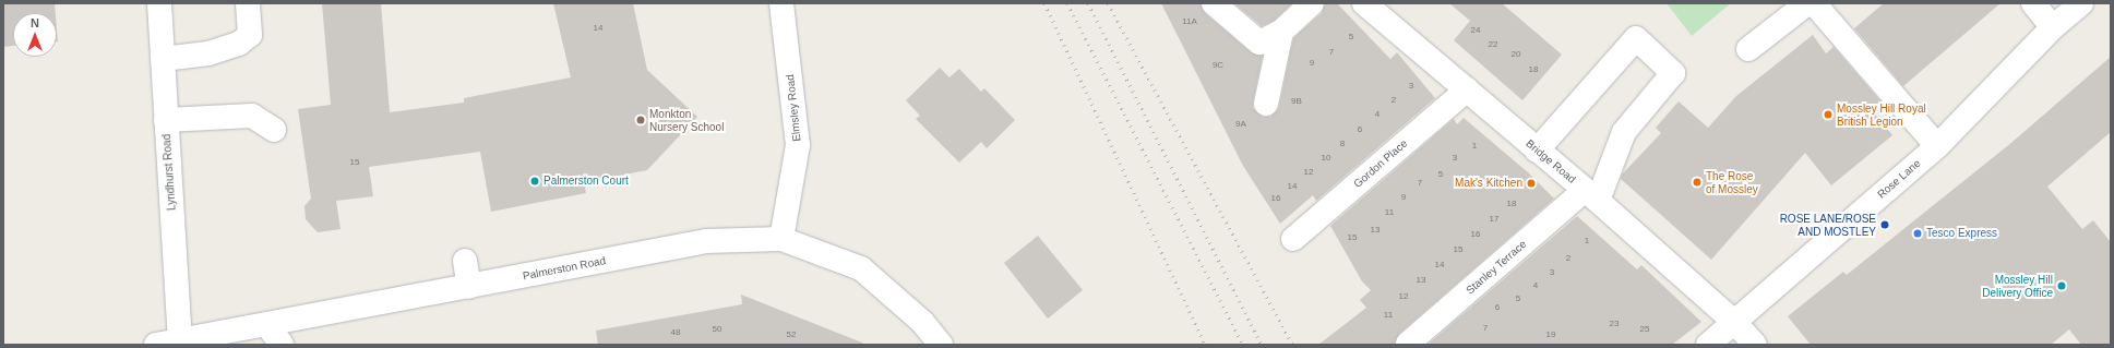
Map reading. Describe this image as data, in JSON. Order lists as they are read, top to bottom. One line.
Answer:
{"streets":{"street":["Elmsley Road","Bridge Road","Gordon Place","Lyndhurst Road","Rose Lane","Stanley Terrace","Palmerston Road"]},"crossings":[["Elmsley Road","Palmerston Road"],["Bridge Road","Gordon Place"],["Bridge Road","Rose Lane"],["Bridge Road","Stanley Terrace"],["Lyndhurst Road","Palmerston Road"]],"places":["Mossley Hill Royal British Legion","Monkton Nursery School","Palmerston Court","The Rose of Mossley","Mak's Kitchen","ROSE LANE/ROSE AND MOSTLEY","Tesco Express","Mossley Hill Delivery Office"],"house_numbers":["11A","14","24","5","22","7","20","9","9C","18","3","2","9B","4","9A","6","8","1","10","3","15","12","5","7","14","9","16","18","11","17","13","16","15","1","15","2","14","3","13","4","12","5","6","11","23","7","50","25","48","52","19"],"north":"top"}
